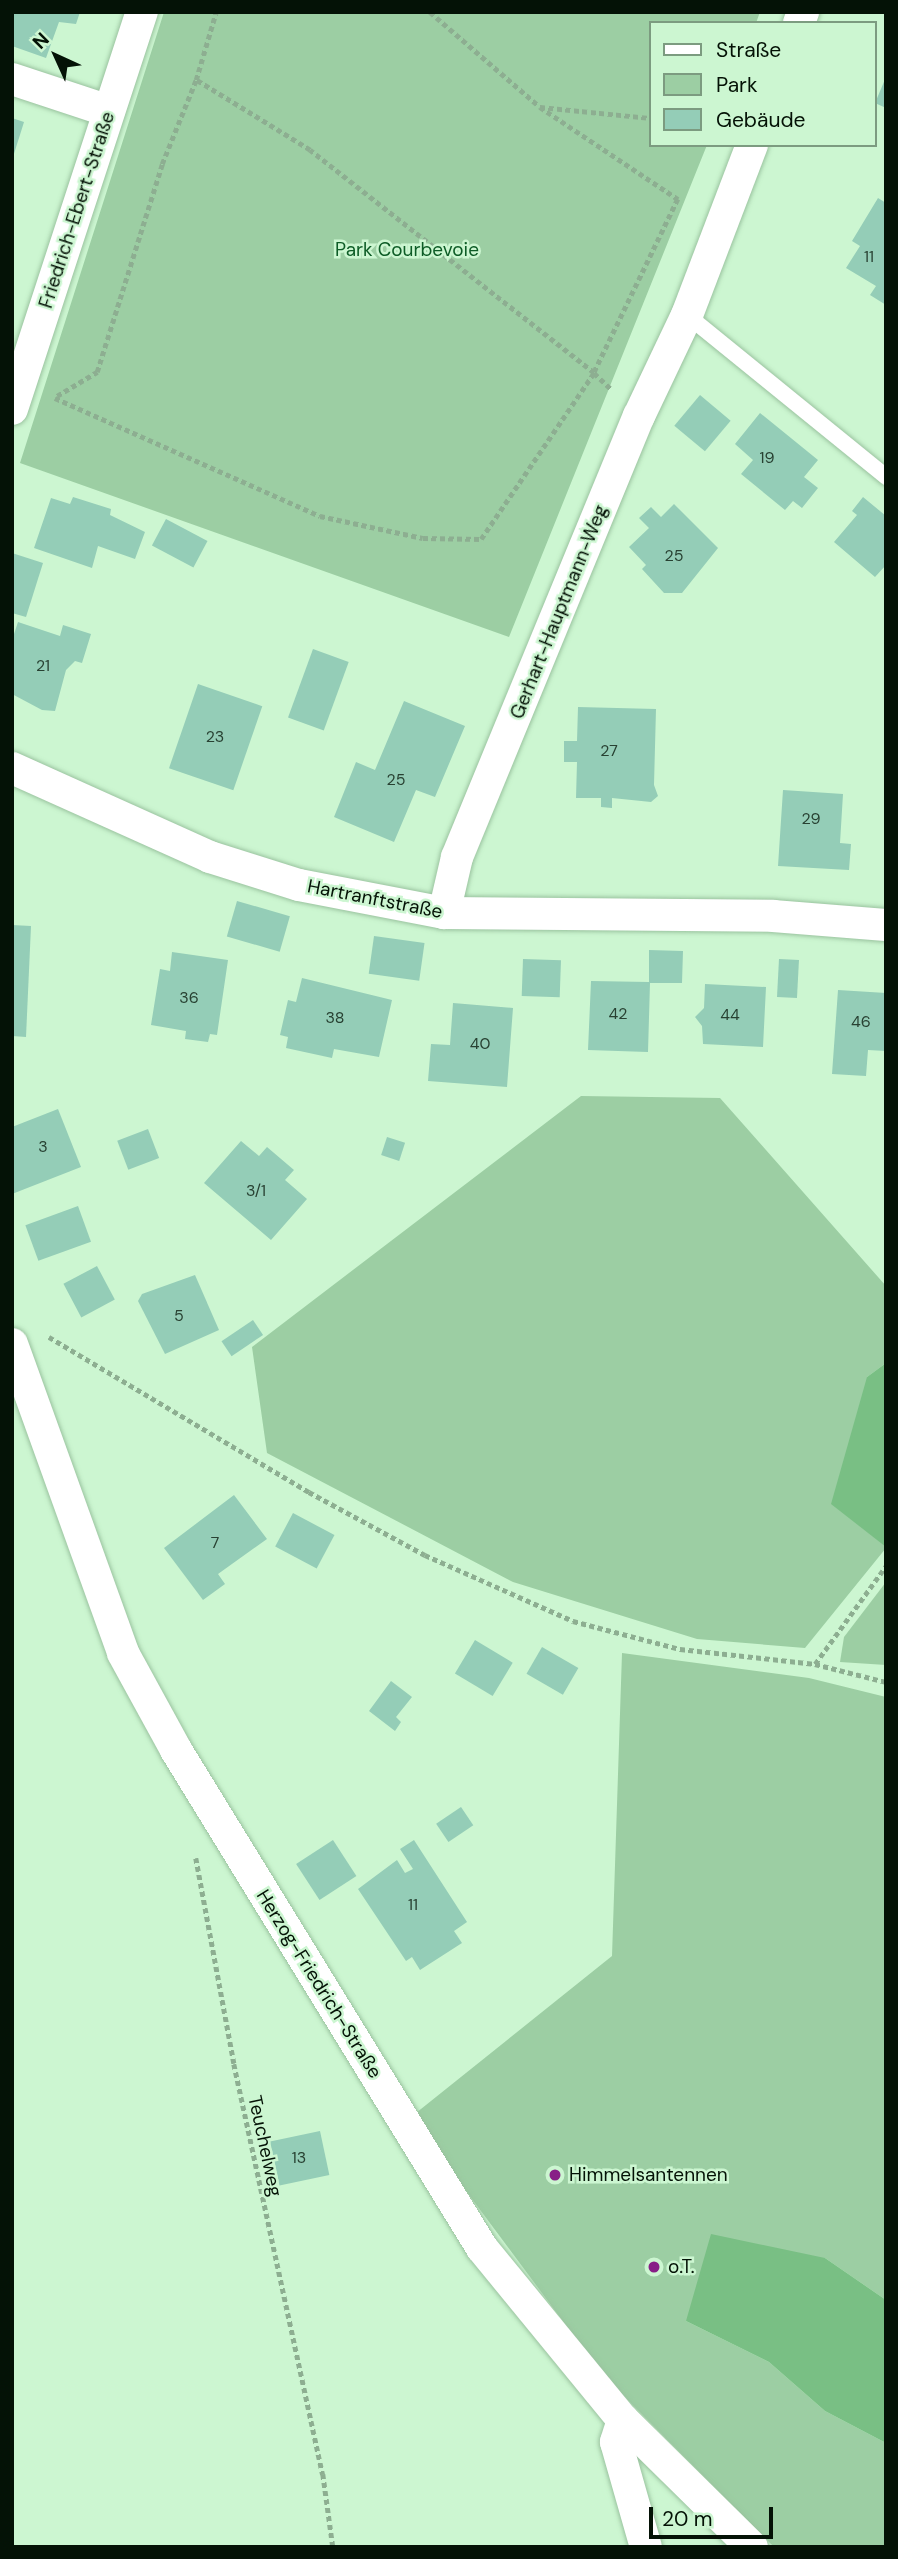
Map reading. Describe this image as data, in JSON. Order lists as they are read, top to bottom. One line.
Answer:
{"streets":{"street":["Friedrich-Ebert-Straße","Gerhart-Hauptmann-Weg","Hartranftstraße","Herzog-Friedrich-Straße"],"path":["Teuchelweg"]},"crossings":[["Gerhart-Hauptmann-Weg","Hartranftstraße"]],"parks":["Park Courbevoie"],"places":["Himmelsantennen","o.T."],"house_numbers":["11","19","25","21","23","27","25","29","36","42","44","38","46","40","3","3/1","5","7","11","13"],"legend":["Straße","Park","Gebäude"],"scale_bar":"20 m","north":"top left"}
